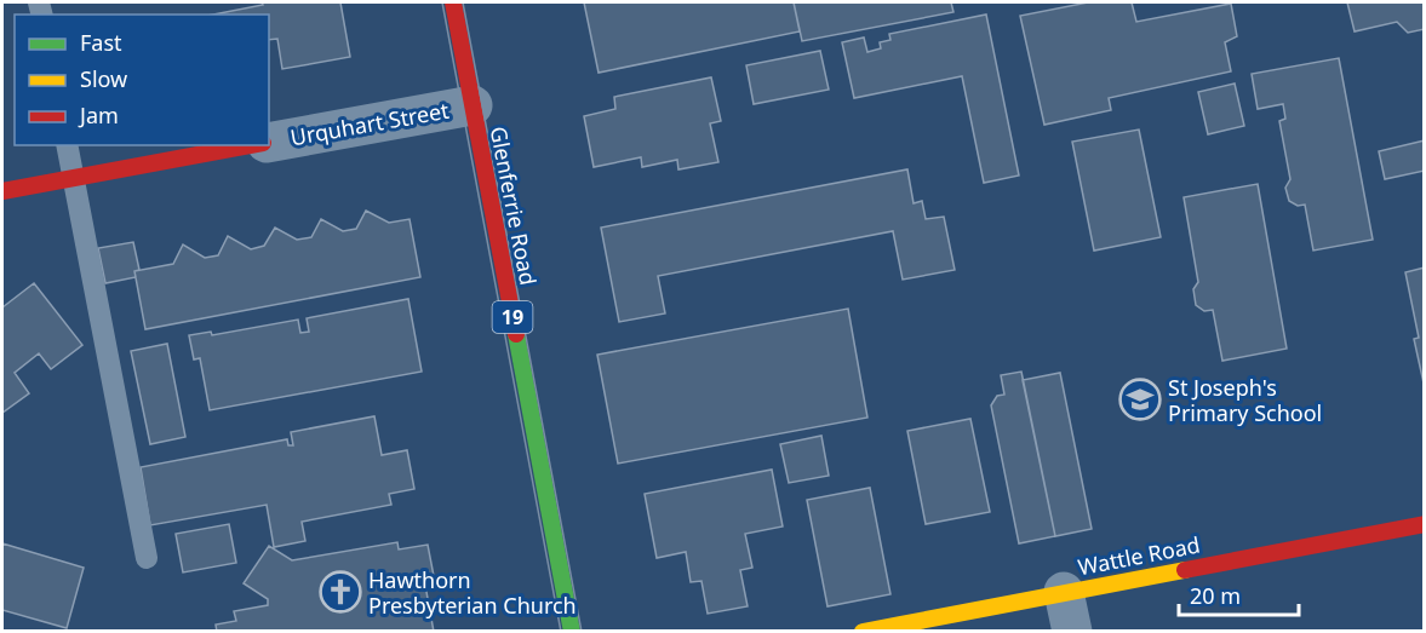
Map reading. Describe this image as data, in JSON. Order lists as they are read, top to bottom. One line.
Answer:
{"streets":{"street":["Urquhart Street","Glenferrie Road","19","Wattle Road"]},"crossings":[["Urquhart Street","Glenferrie Road"]],"places":{"school or university":["St Joseph's Primary School"],"church":["Hawthorn Presbyterian Church"]},"legend":["Fast","Slow","Jam"],"scale_bar":"20 m"}
